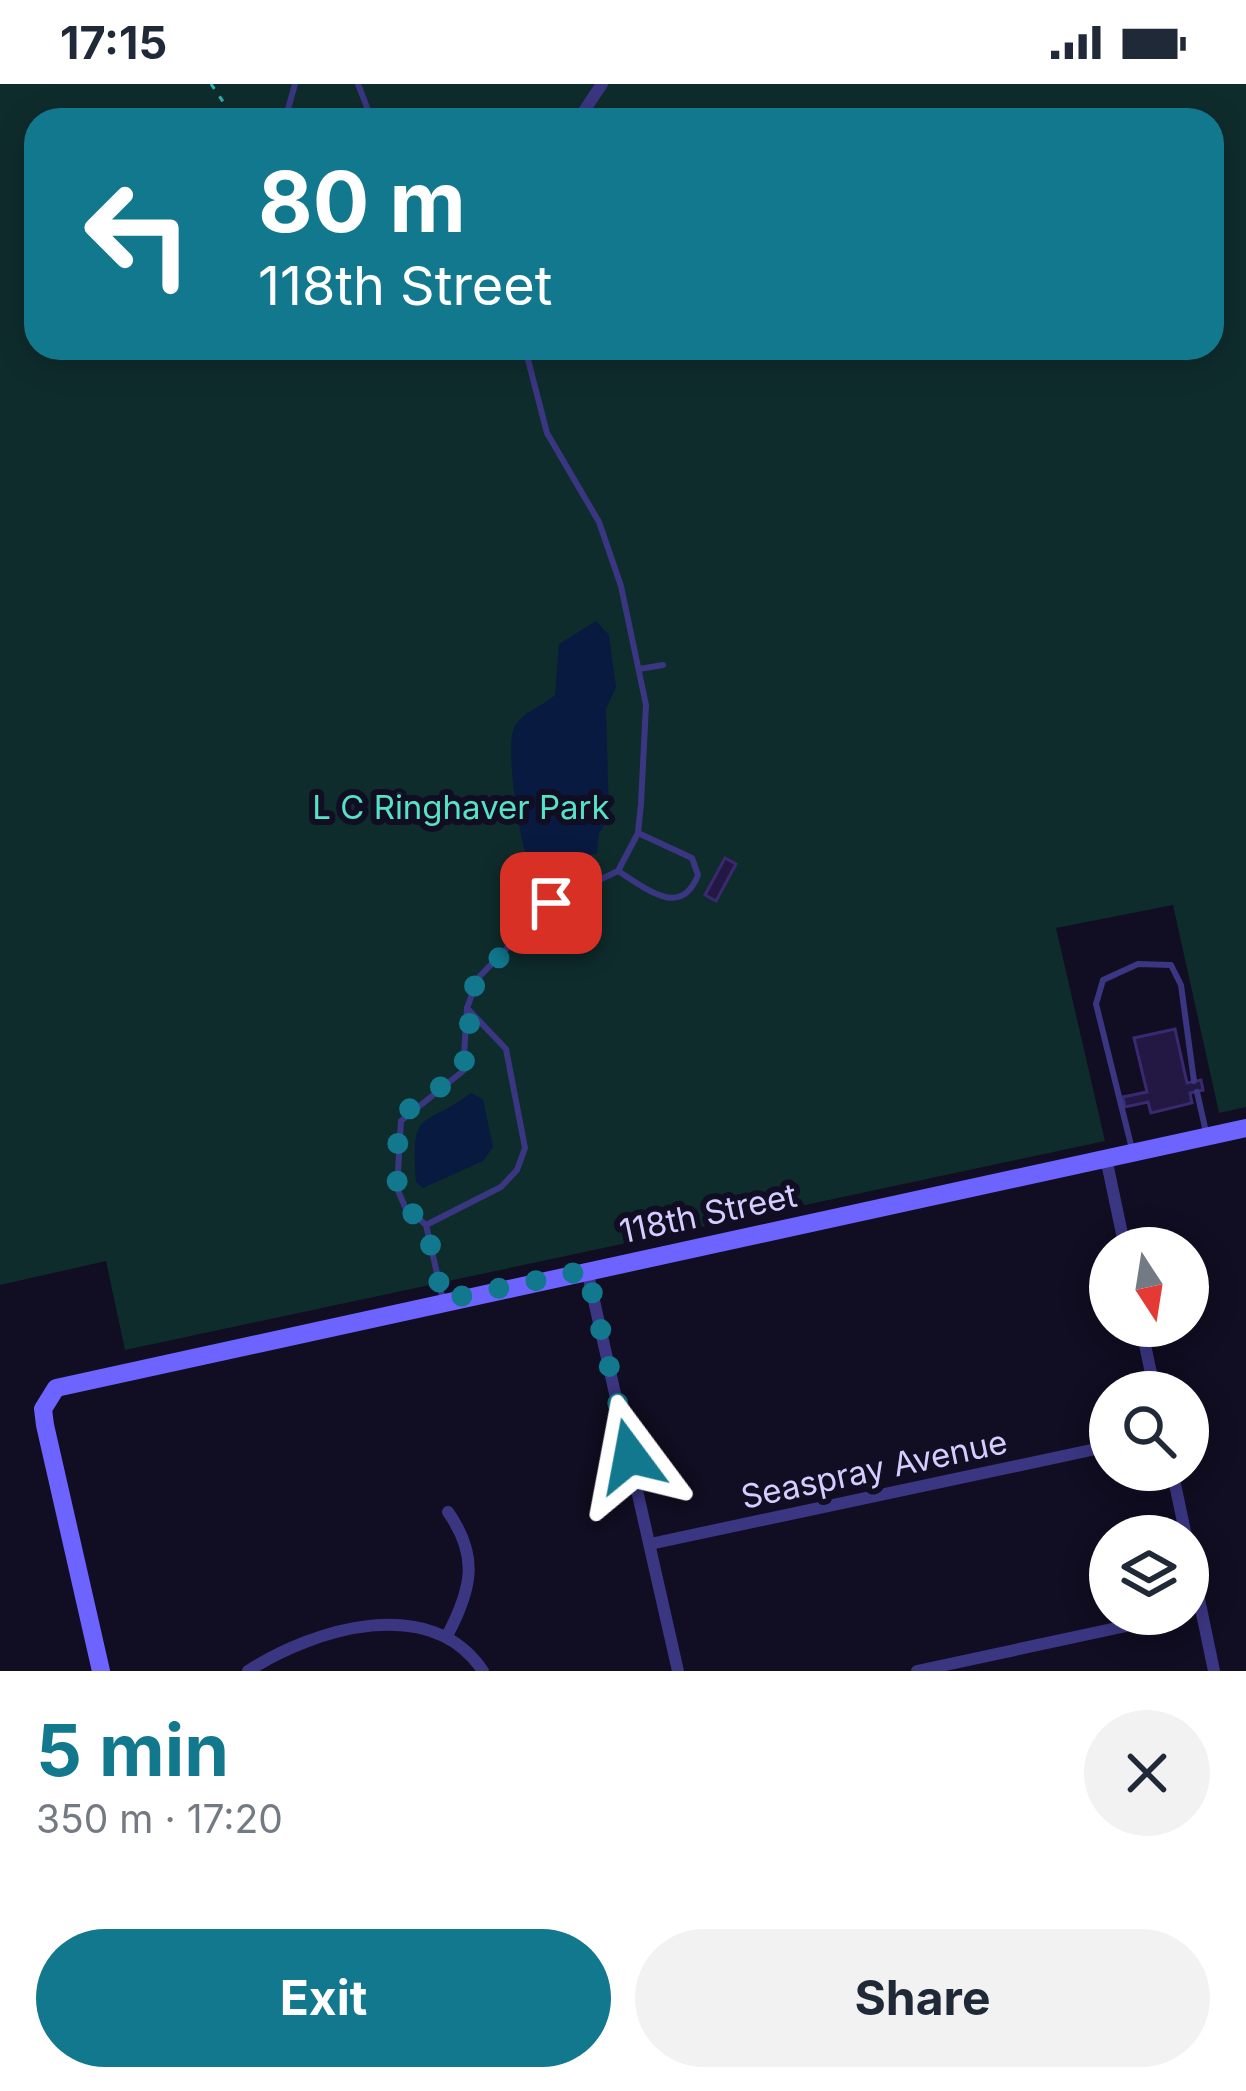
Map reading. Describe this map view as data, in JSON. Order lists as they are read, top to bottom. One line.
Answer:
{"streets":{"street":["118th Street","Seaspray Avenue"]},"parks":["L C Ringhaver Park"],"north":"bottom","page":{"status":"17:15","turn":["80 m","118th Street"],"heading":["5 min","350 m · 17:20"],"buttons":["Exit","Share"]}}
